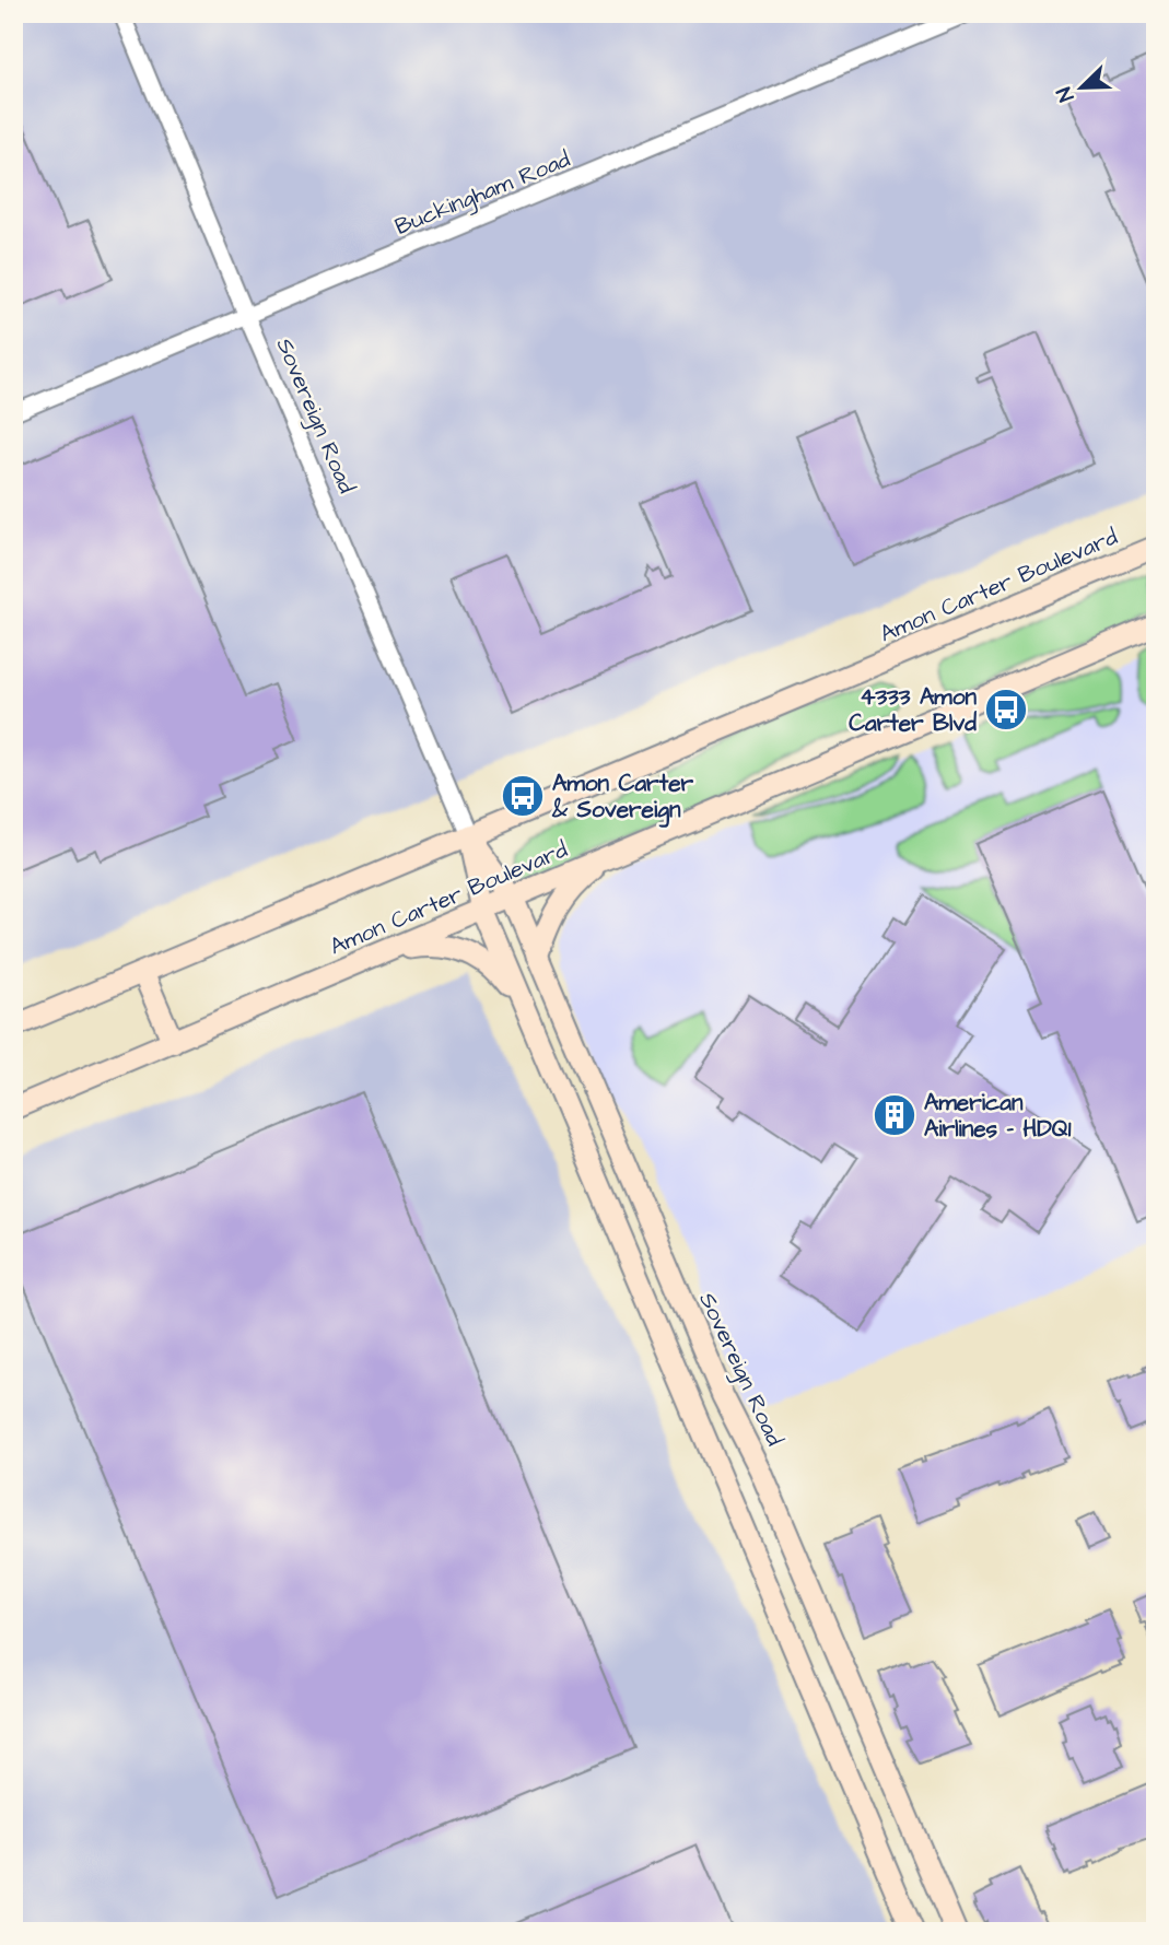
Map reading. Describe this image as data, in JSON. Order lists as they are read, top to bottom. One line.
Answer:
{"streets":{"street":["Buckingham Road","Sovereign Road","Amon Carter Boulevard"]},"crossings":[["Buckingham Road","Sovereign Road"],["Sovereign Road","Amon Carter Boulevard"]],"places":{"bus stop":["4333 Amon Carter Blvd","Amon Carter & Sovereign"],"building":["American Airlines - HDQ1"]},"north":"bottom left"}
